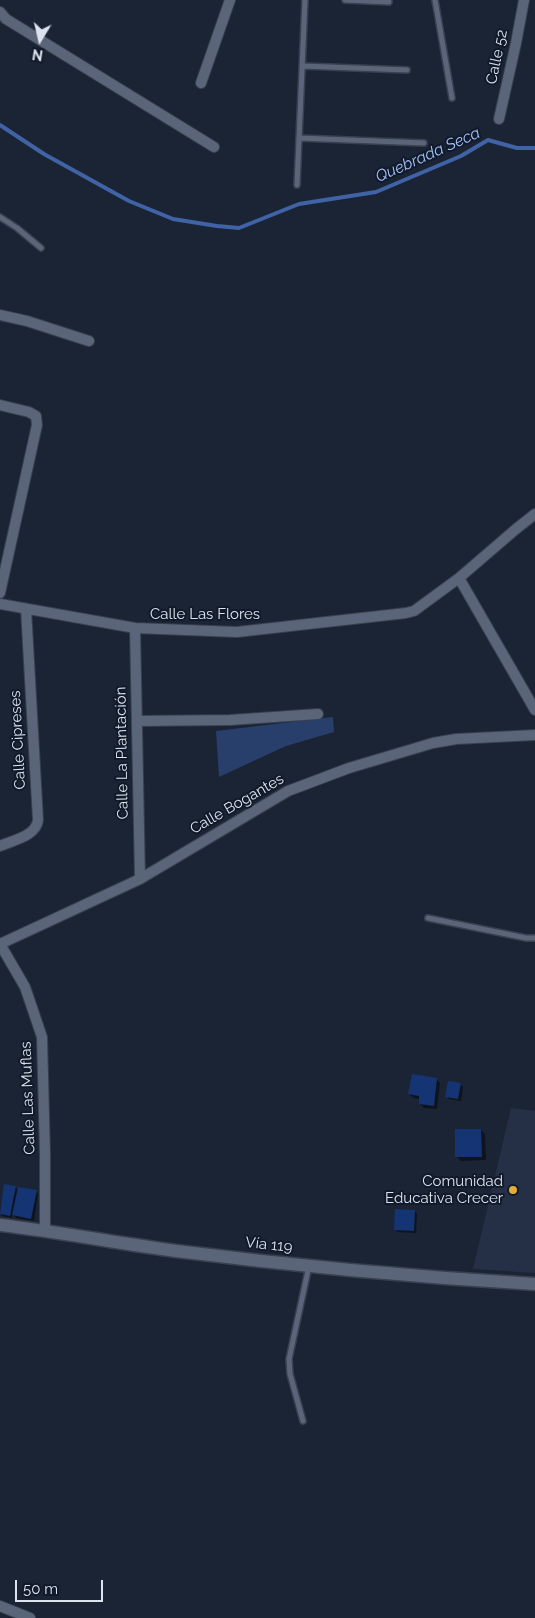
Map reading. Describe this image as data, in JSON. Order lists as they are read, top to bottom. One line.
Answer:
{"streets":{"main road":["Vía 119"],"street":["Calle 52","Calle Las Flores","Calle Cipreses","Calle La Plantación","Calle Bogantes","Calle Las Muflas"]},"crossings":[["Calle Las Flores","Calle Cipreses"],["Calle Las Flores","Calle La Plantación"],["Calle La Plantación","Calle Bogantes"],["Calle Bogantes","Calle Las Muflas"],["Calle Las Muflas","Vía 119"]],"water":["Quebrada Seca"],"places":["Comunidad Educativa Crecer"],"scale_bar":"50 m","north":"bottom"}
